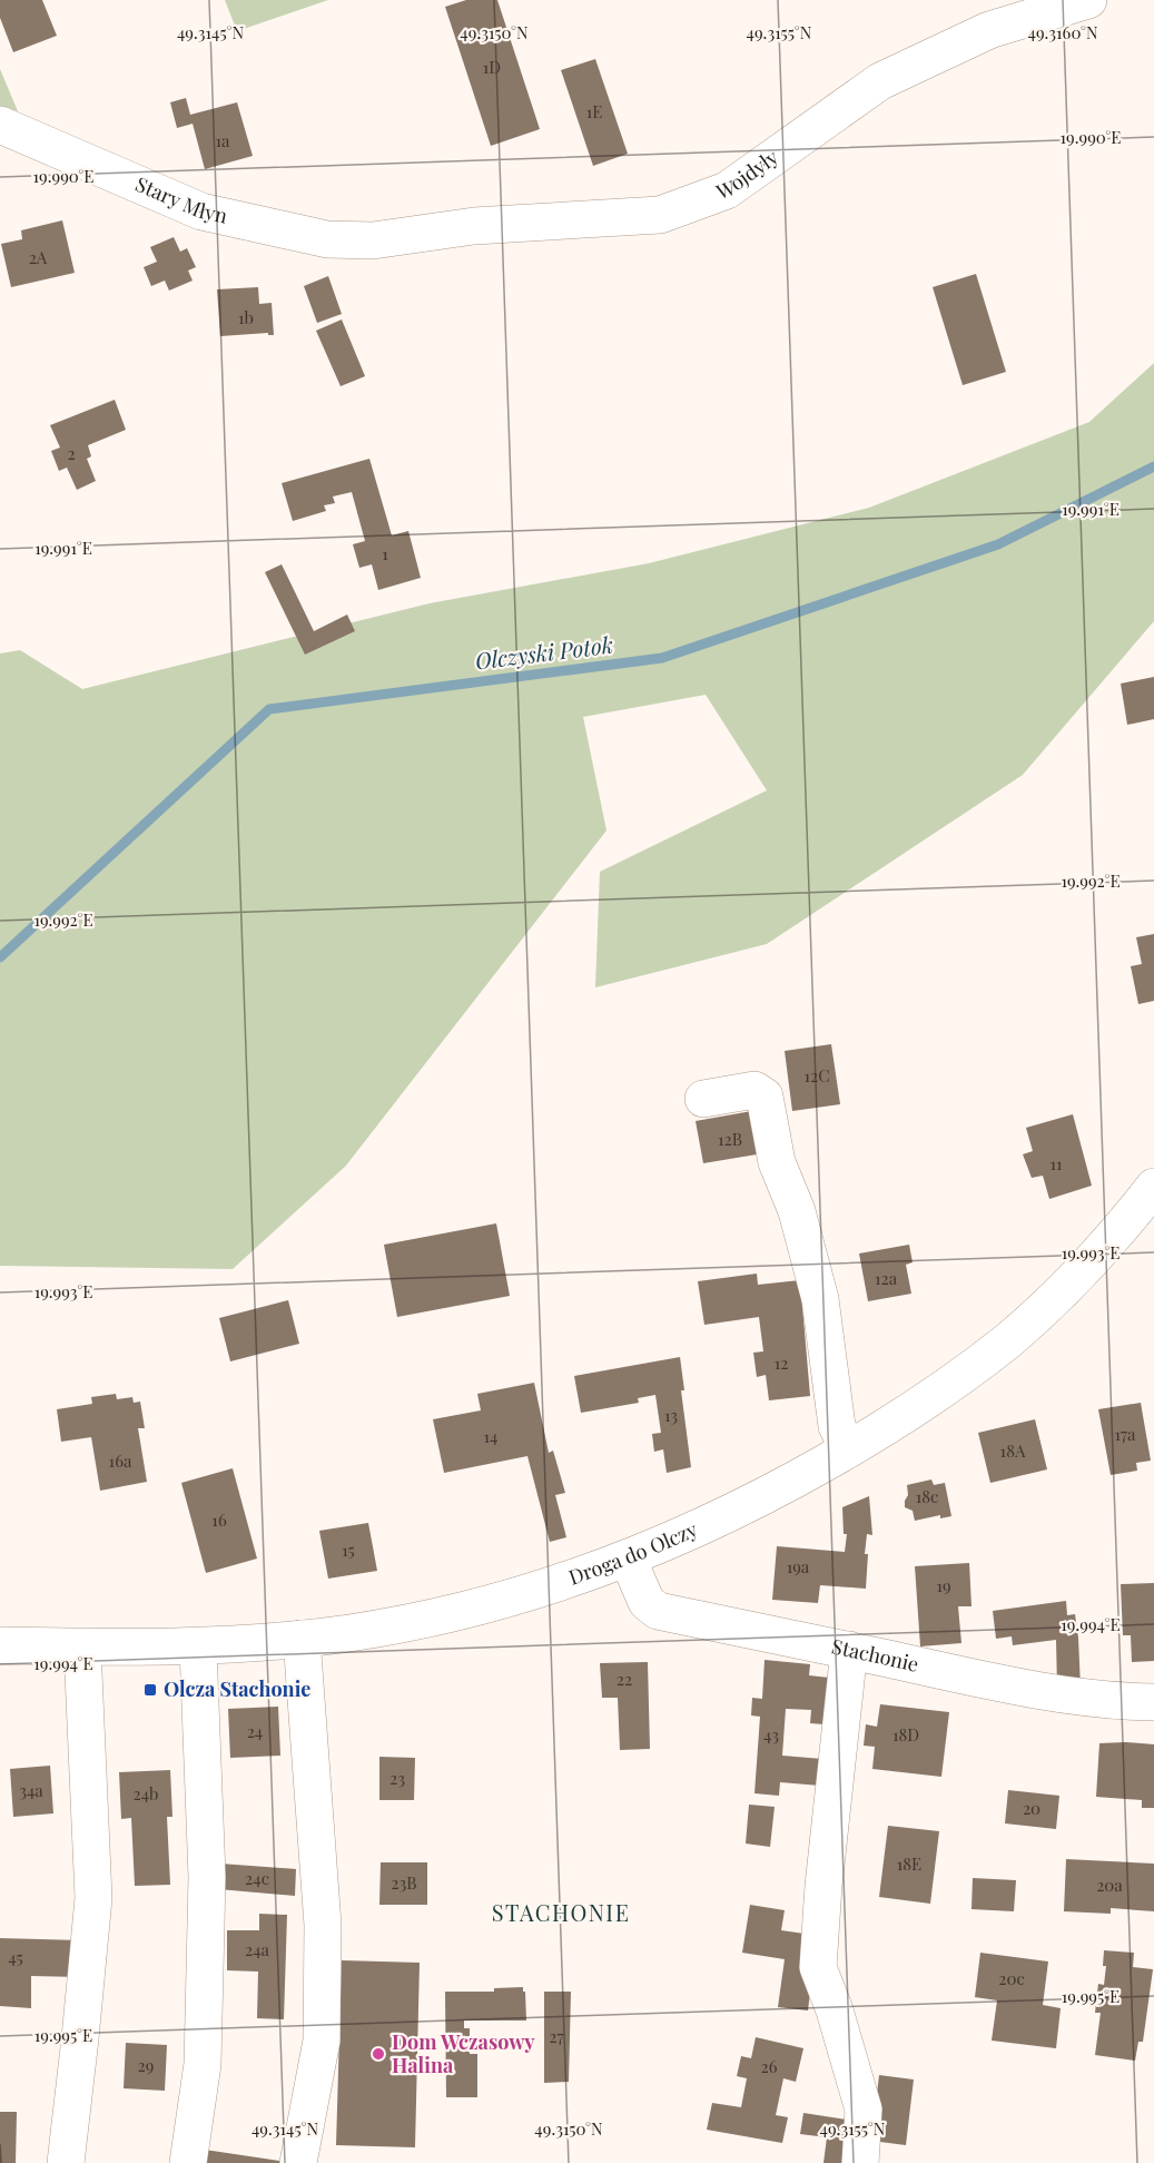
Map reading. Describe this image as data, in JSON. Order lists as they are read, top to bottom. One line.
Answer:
{"streets":{"street":["Wojdyły","Stary Młyn","Droga do Olczy","Stachonie"]},"crossings":[["Wojdyły","Stary Młyn"],["Droga do Olczy","Stachonie"]],"districts":["STACHONIE"],"water":["Olczyski Potok"],"places":{"transit":["Olcza Stachonie"],"other":["Dom Wczasowy Halina"]},"house_numbers":["1D","1E","1a","2A","1b","2","1","12C","12B","11","12a","12","13","17a","14","18A","16a","18c","16","15","19a","19","22","24","43","18D","23","34a","24b","20","18E","24c","23B","20a","24a","45","20c","27","29","26"],"coordinates":["49.3145°N","49.3150°N","49.3155°N","49.3160°N","19.990°E","19.991°E","19.992°E","19.993°E","19.994°E","19.995°E"]}
